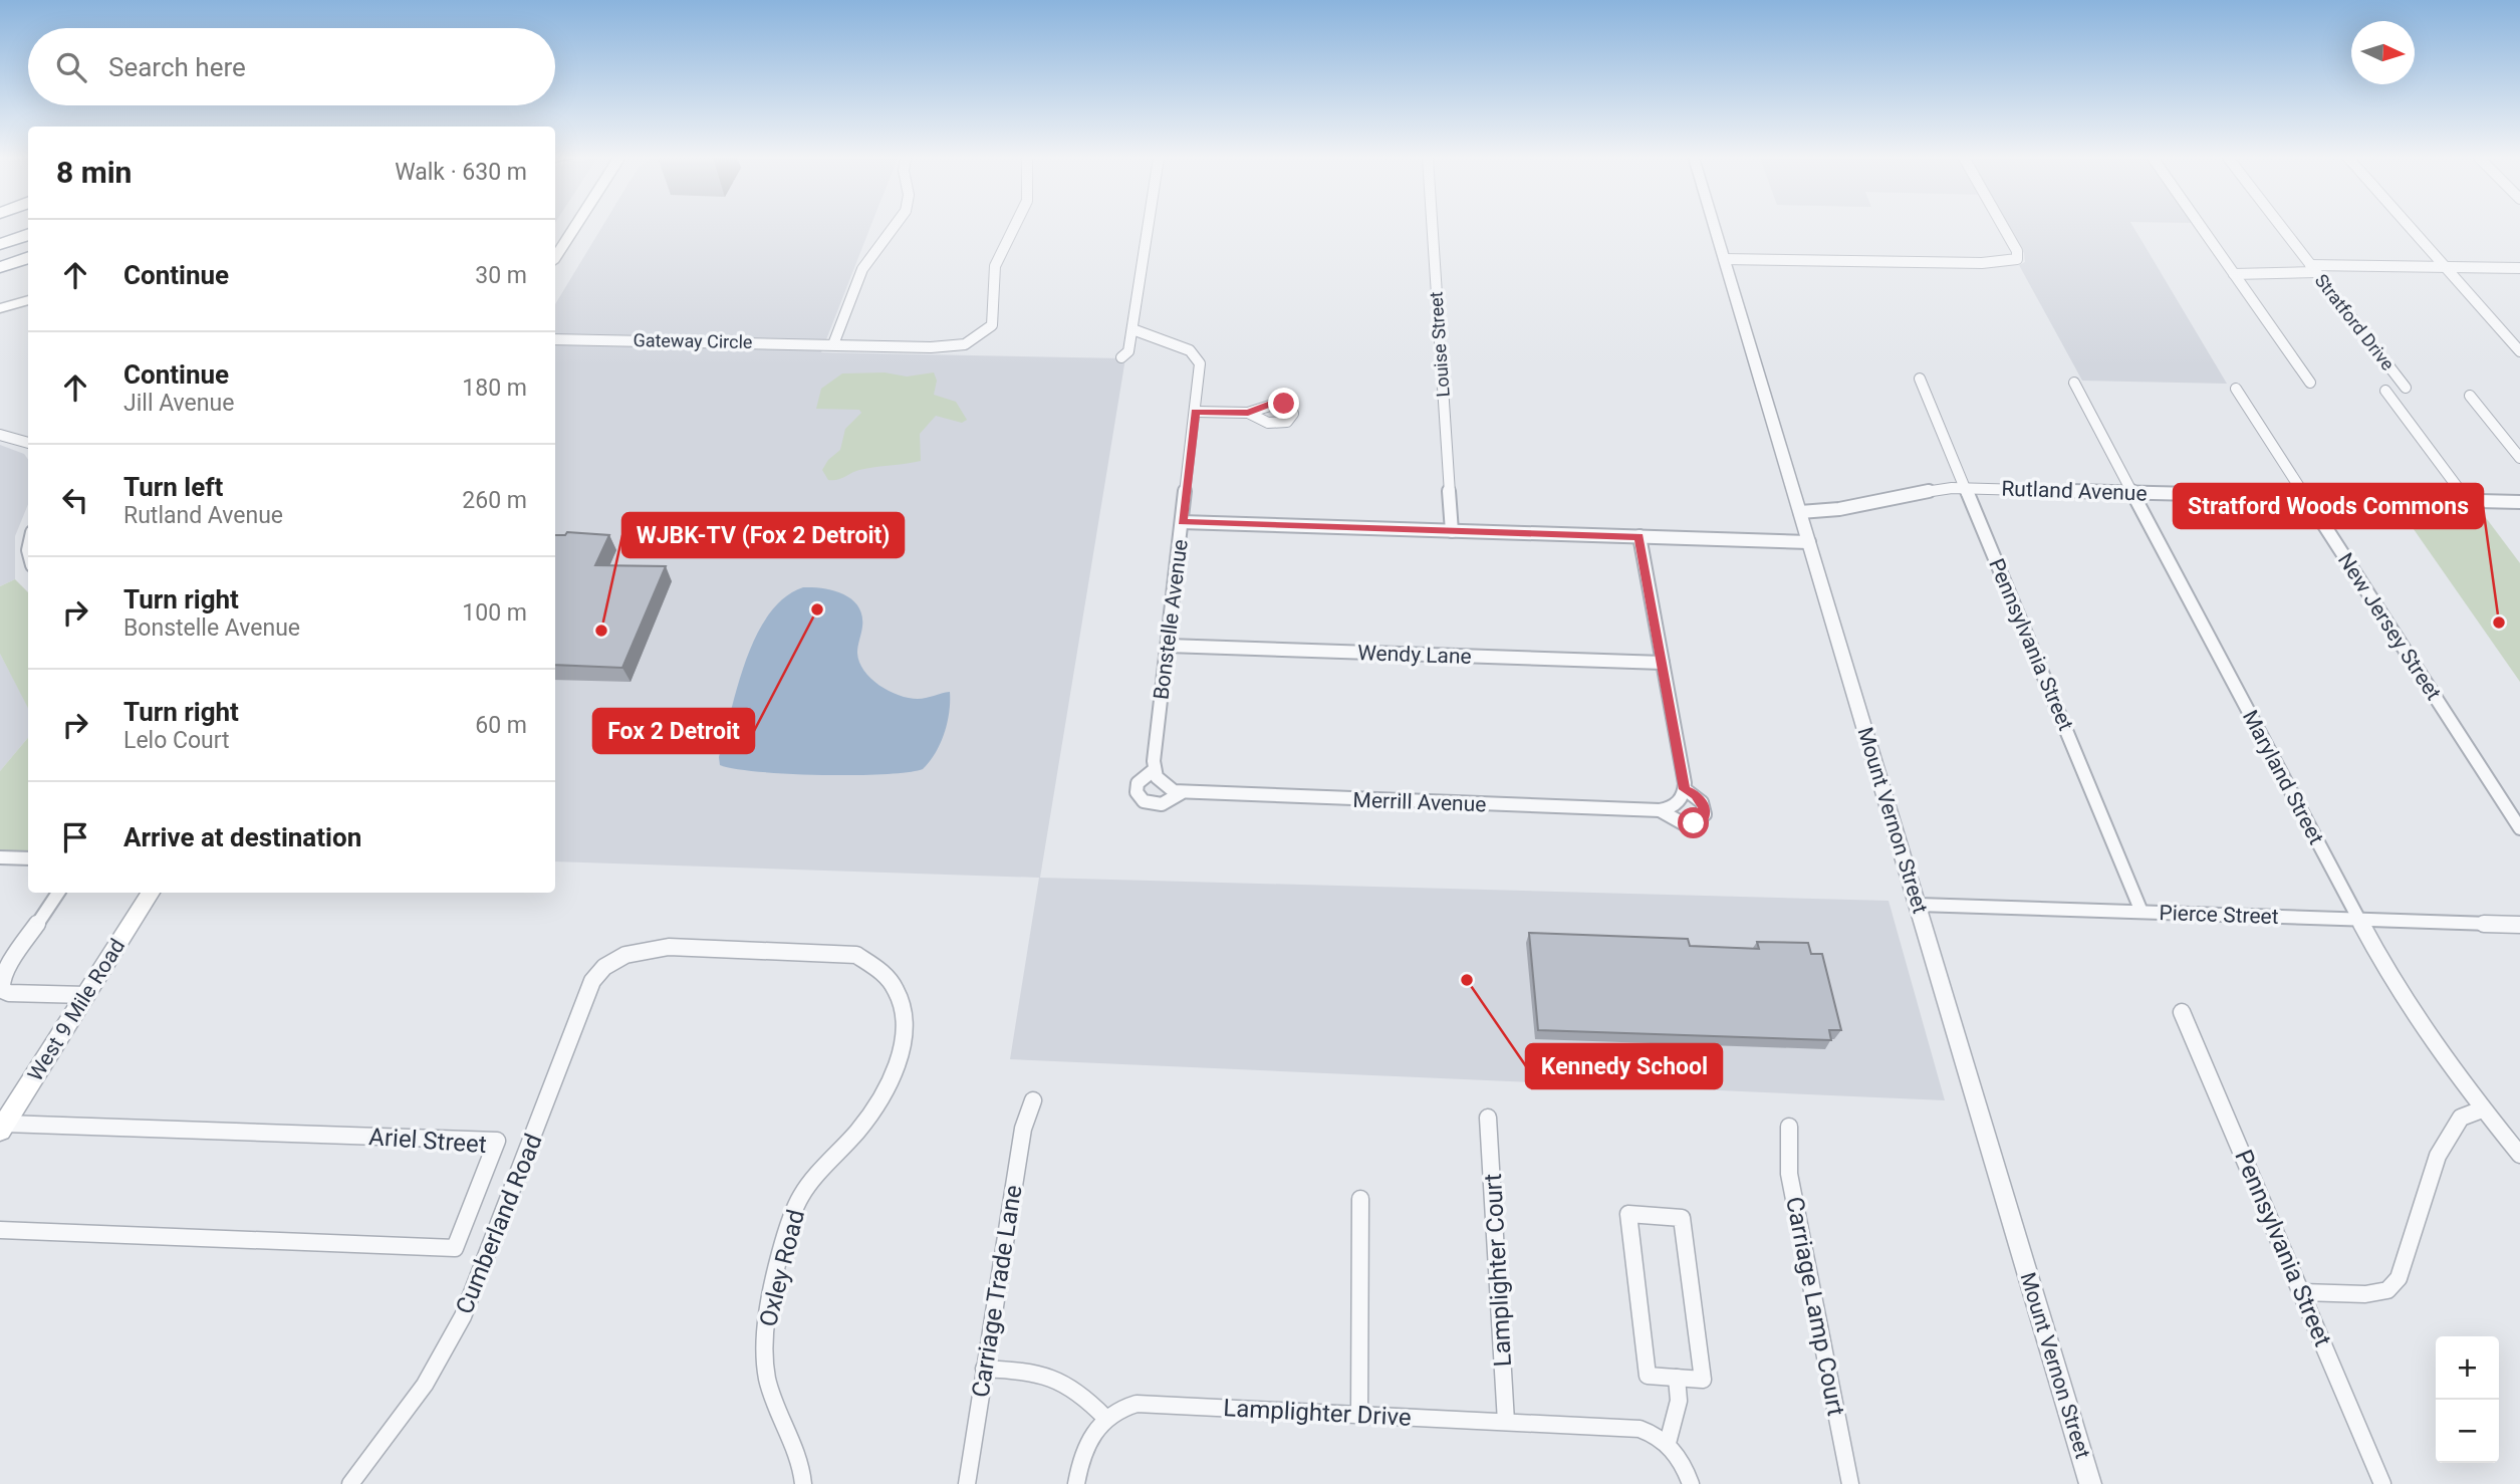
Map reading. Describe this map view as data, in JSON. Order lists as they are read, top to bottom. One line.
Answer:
{"streets":{"main road":["West 9 Mile Road"],"street":["Stratford Drive","Gateway Circle","Louise Street","Rutland Avenue","Bonstelle Avenue","New Jersey Street","Pennsylvania Street","Wendy Lane","Maryland Street","Merrill Avenue","Mount Vernon Street","Pierce Street","Ariel Street","Cumberland Road","Oxley Road","Lamplighter Court","Carriage Trade Lane","Carriage Lamp Court","Lamplighter Drive"]},"crossings":[["Stratford Drive","Rutland Avenue"],["Rutland Avenue","New Jersey Street"],["Rutland Avenue","Pennsylvania Street"],["Rutland Avenue","Maryland Street"],["Rutland Avenue","Mount Vernon Street"],["Bonstelle Avenue","Wendy Lane"],["Bonstelle Avenue","Merrill Avenue"],["Pennsylvania Street","Pierce Street"],["Maryland Street","Pierce Street"],["Mount Vernon Street","Pierce Street"],["West 9 Mile Road","Ariel Street"],["Cumberland Road","Oxley Road"],["Lamplighter Court","Lamplighter Drive"]],"places":["Fox 2 Detroit","Stratford Woods Commons","WJBK-TV (Fox 2 Detroit)","Kennedy School"],"north":"right","page":{"search":"Search here","heading":["8 min","Walk · 630 m"],"list":[["Continue","30 m"],["Continue","Jill Avenue","180 m"],["Turn left","Rutland Avenue","260 m"],["Turn right","Bonstelle Avenue","100 m"],["Turn right","Lelo Court","60 m"],"Arrive at destination"],"map_buttons":["+","−"]}}
